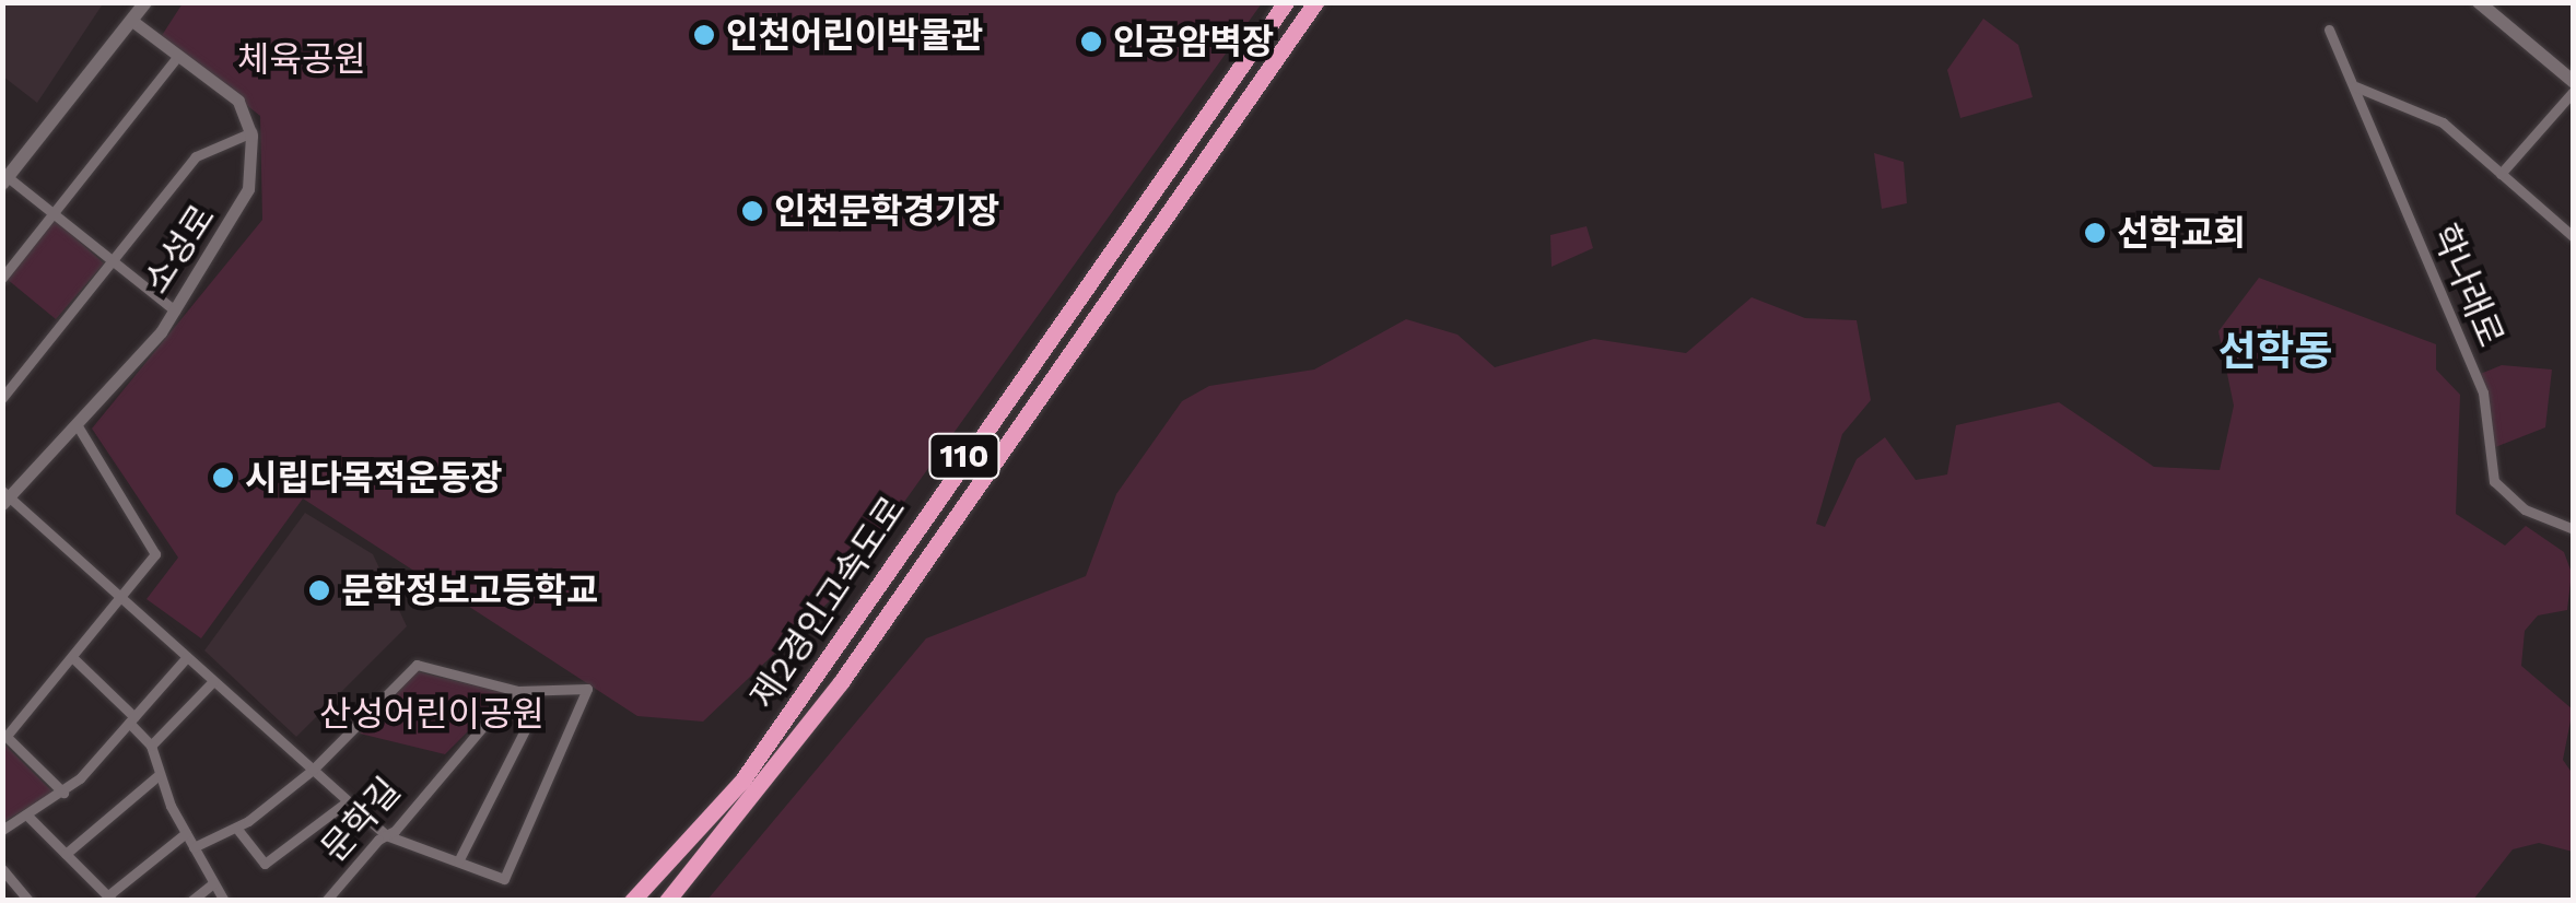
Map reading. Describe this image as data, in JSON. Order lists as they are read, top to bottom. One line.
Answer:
{"streets":{"highway":["110","제2경인고속도로"],"street":["소성로","학나래로","문학길"]},"districts":["선학동"],"parks":["체육공원","산성어린이공원"],"places":["인천어린이박물관","인공암벽장","인천문학경기장","선학교회","시립다목적운동장","문학정보고등학교"]}
